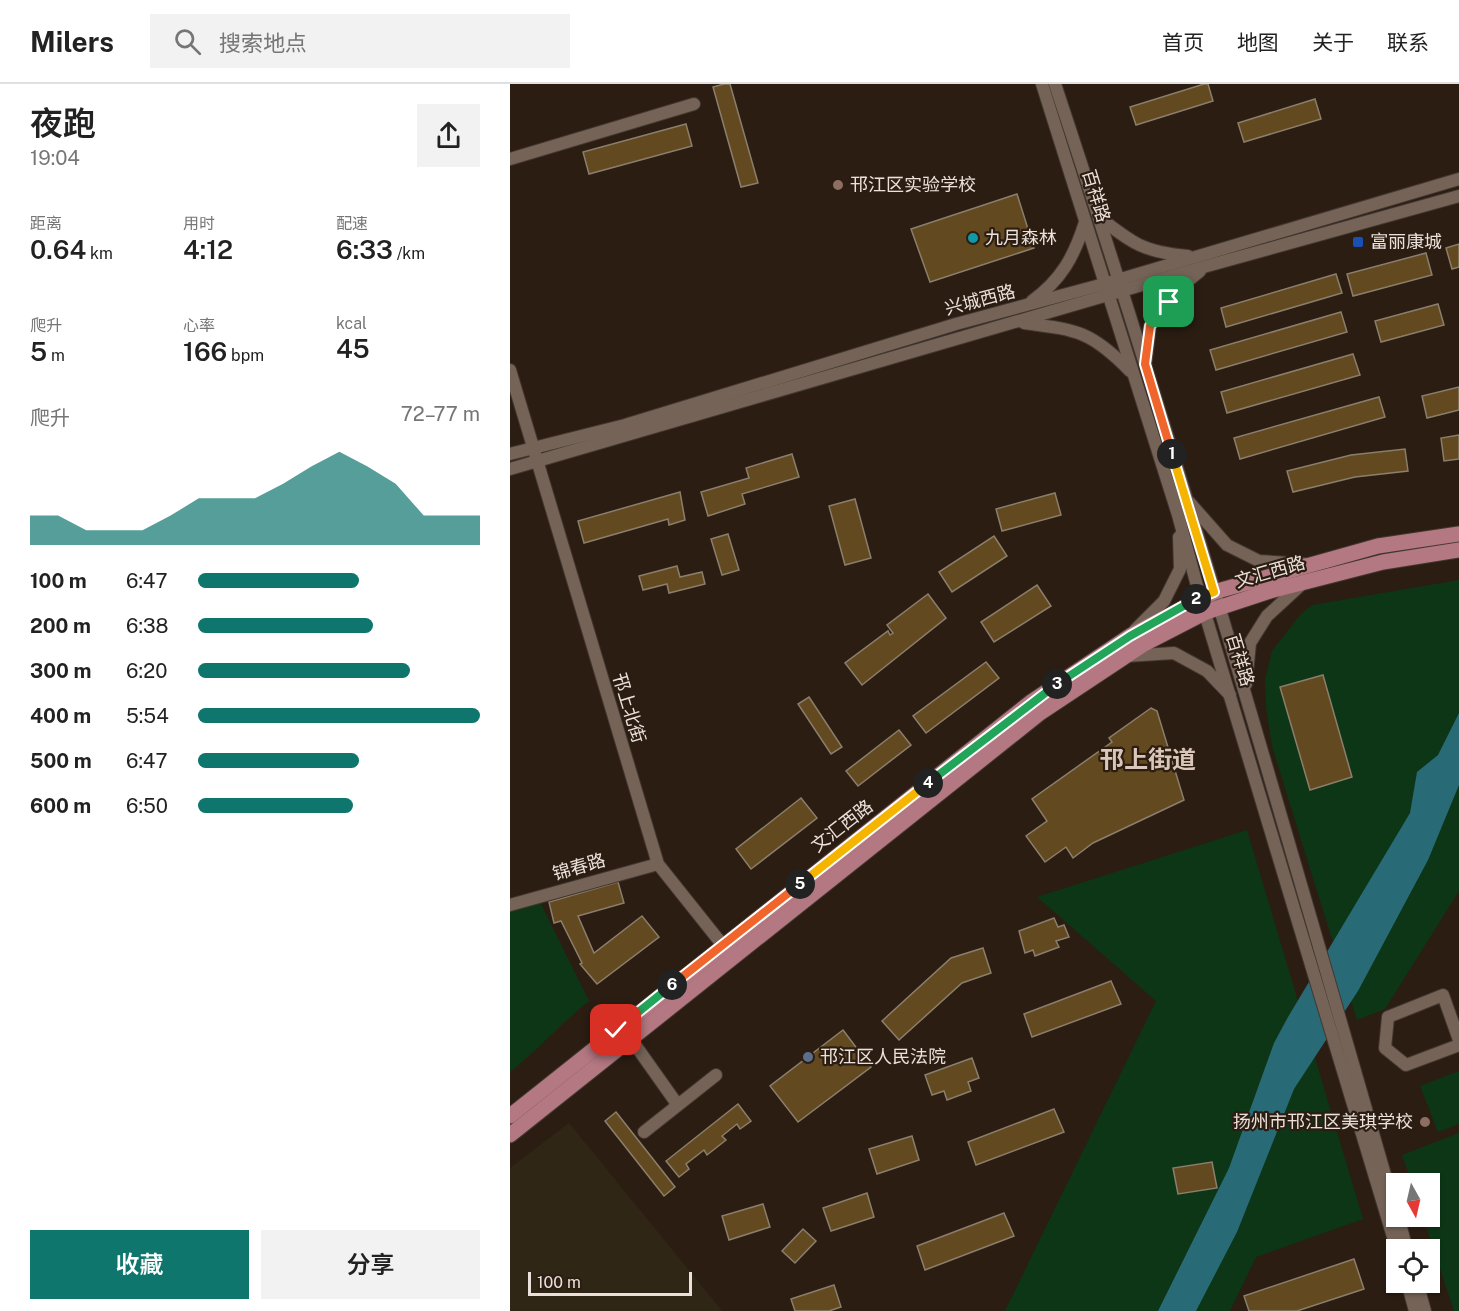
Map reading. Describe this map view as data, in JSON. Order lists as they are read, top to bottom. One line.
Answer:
{"streets":{"main road":["文汇西路"],"street":["百祥路","兴城西路","邗上北街","锦春路"]},"crossings":[["百祥路","兴城西路"],["百祥路","文汇西路"],["兴城西路","邗上北街"],["文汇西路","邗上北街"],["邗上北街","锦春路"]],"districts":["邗上街道"],"places":{"other":["邗江区实验学校","九月森林","邗江区人民法院","扬州市邗江区美琪学校"],"transit":["富丽康城"]},"scale_bar":"100 m","north":"bottom","page":{"header":"Milers","search":"搜索地点","nav":["首页","地图","关于","联系"],"heading":["夜跑","19:04"],"stats":[["距离","0.64 km"],["用时","4:12"],["配速","6:33 /km"],["爬升","5 m"],["心率","166 bpm"],["kcal","45"]],"chart":["爬升","72–77 m"],"pins":["1","2","3","4","5","6"],"list":[{"name":"100 m","note":"6:47"},{"name":"200 m","note":"6:38"},{"name":"300 m","note":"6:20"},{"name":"400 m","note":"5:54"},{"name":"500 m","note":"6:47"},{"name":"600 m","note":"6:50"}],"buttons":["收藏","分享"],"scale":"100 m"}}
